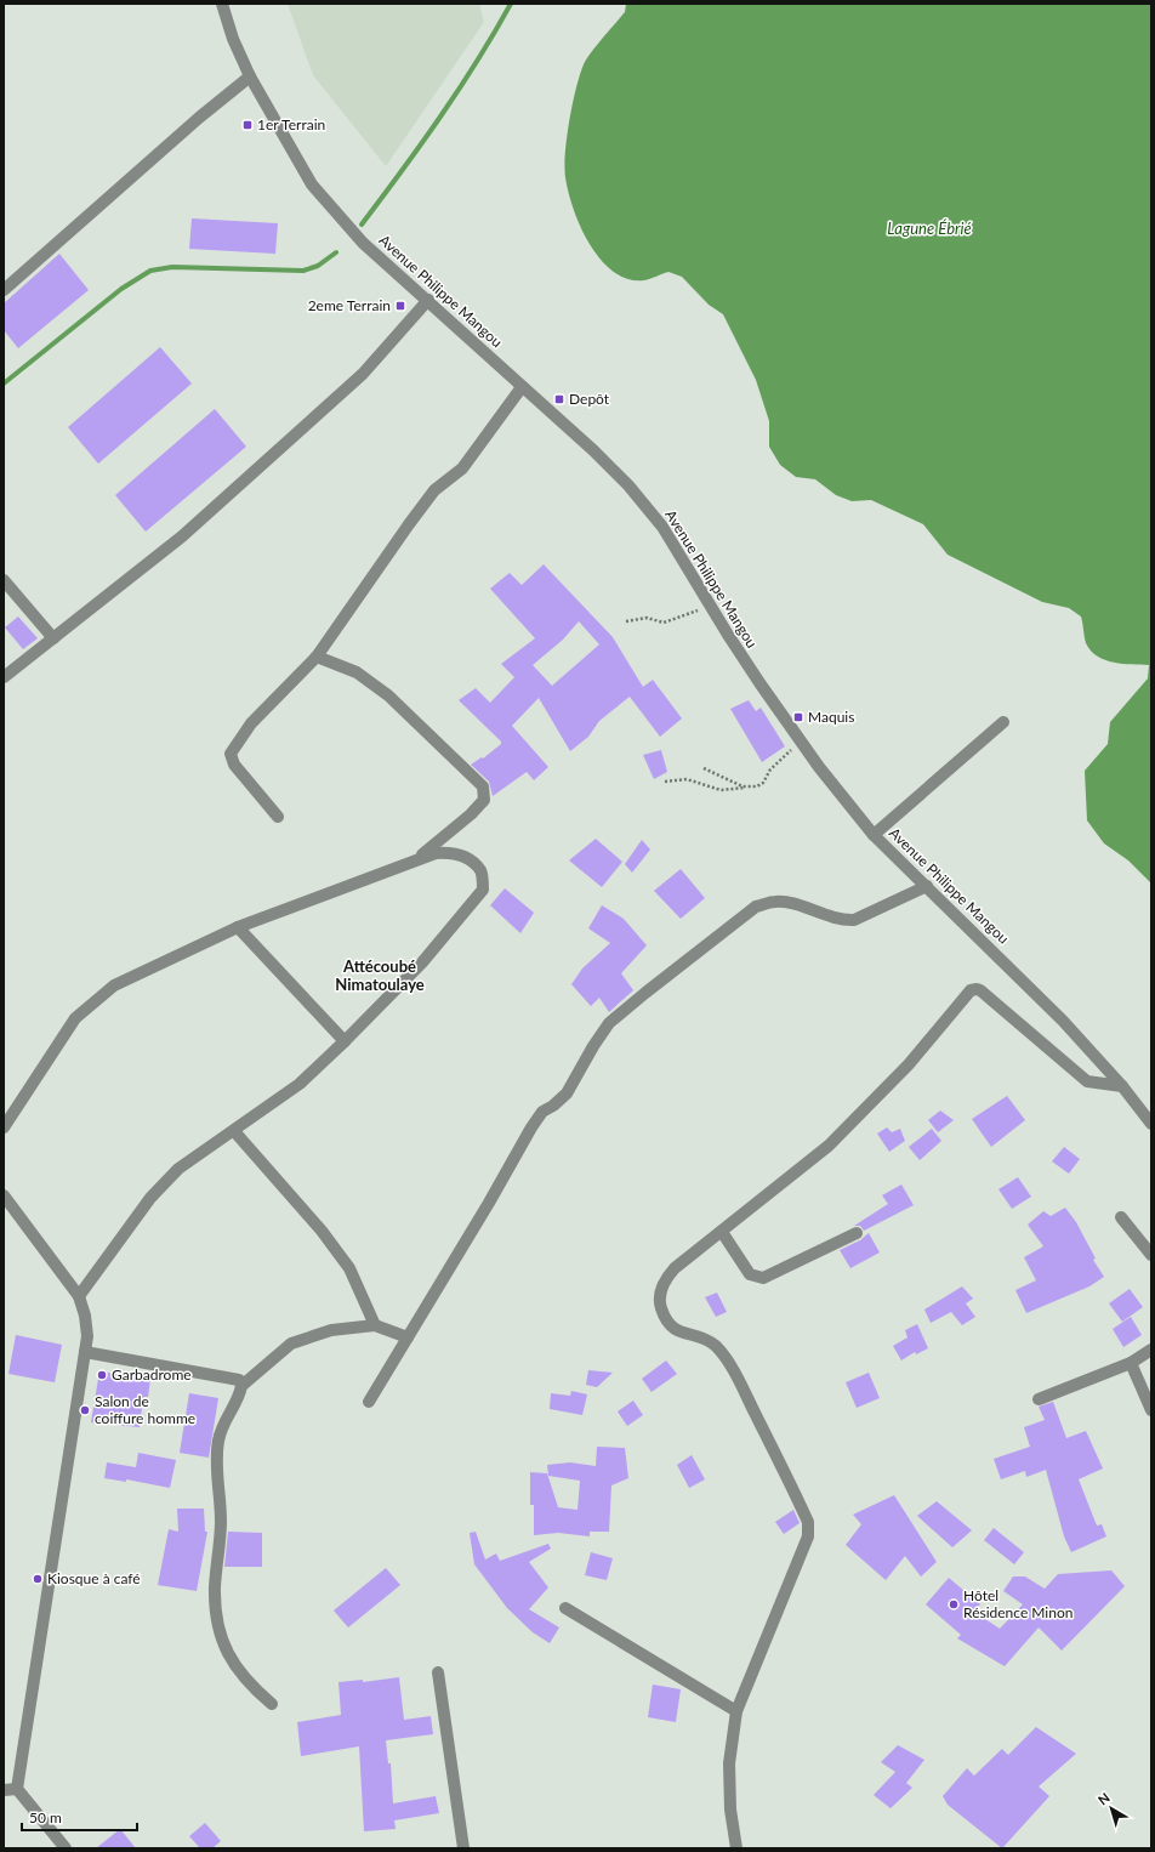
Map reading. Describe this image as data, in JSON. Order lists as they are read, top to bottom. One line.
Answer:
{"streets":{"street":["Avenue Philippe Mangou"]},"districts":["Attécoubé Nimatoulaye"],"water":["Lagune Ébrié"],"places":{"transit":["1er Terrain","2eme Terrain","Depôt","Maquis"],"other":["Garbadrome","Salon de coiffure homme","Kiosque à café","Hôtel Résidence Minon"]},"scale_bar":"50 m","north":"top left"}
